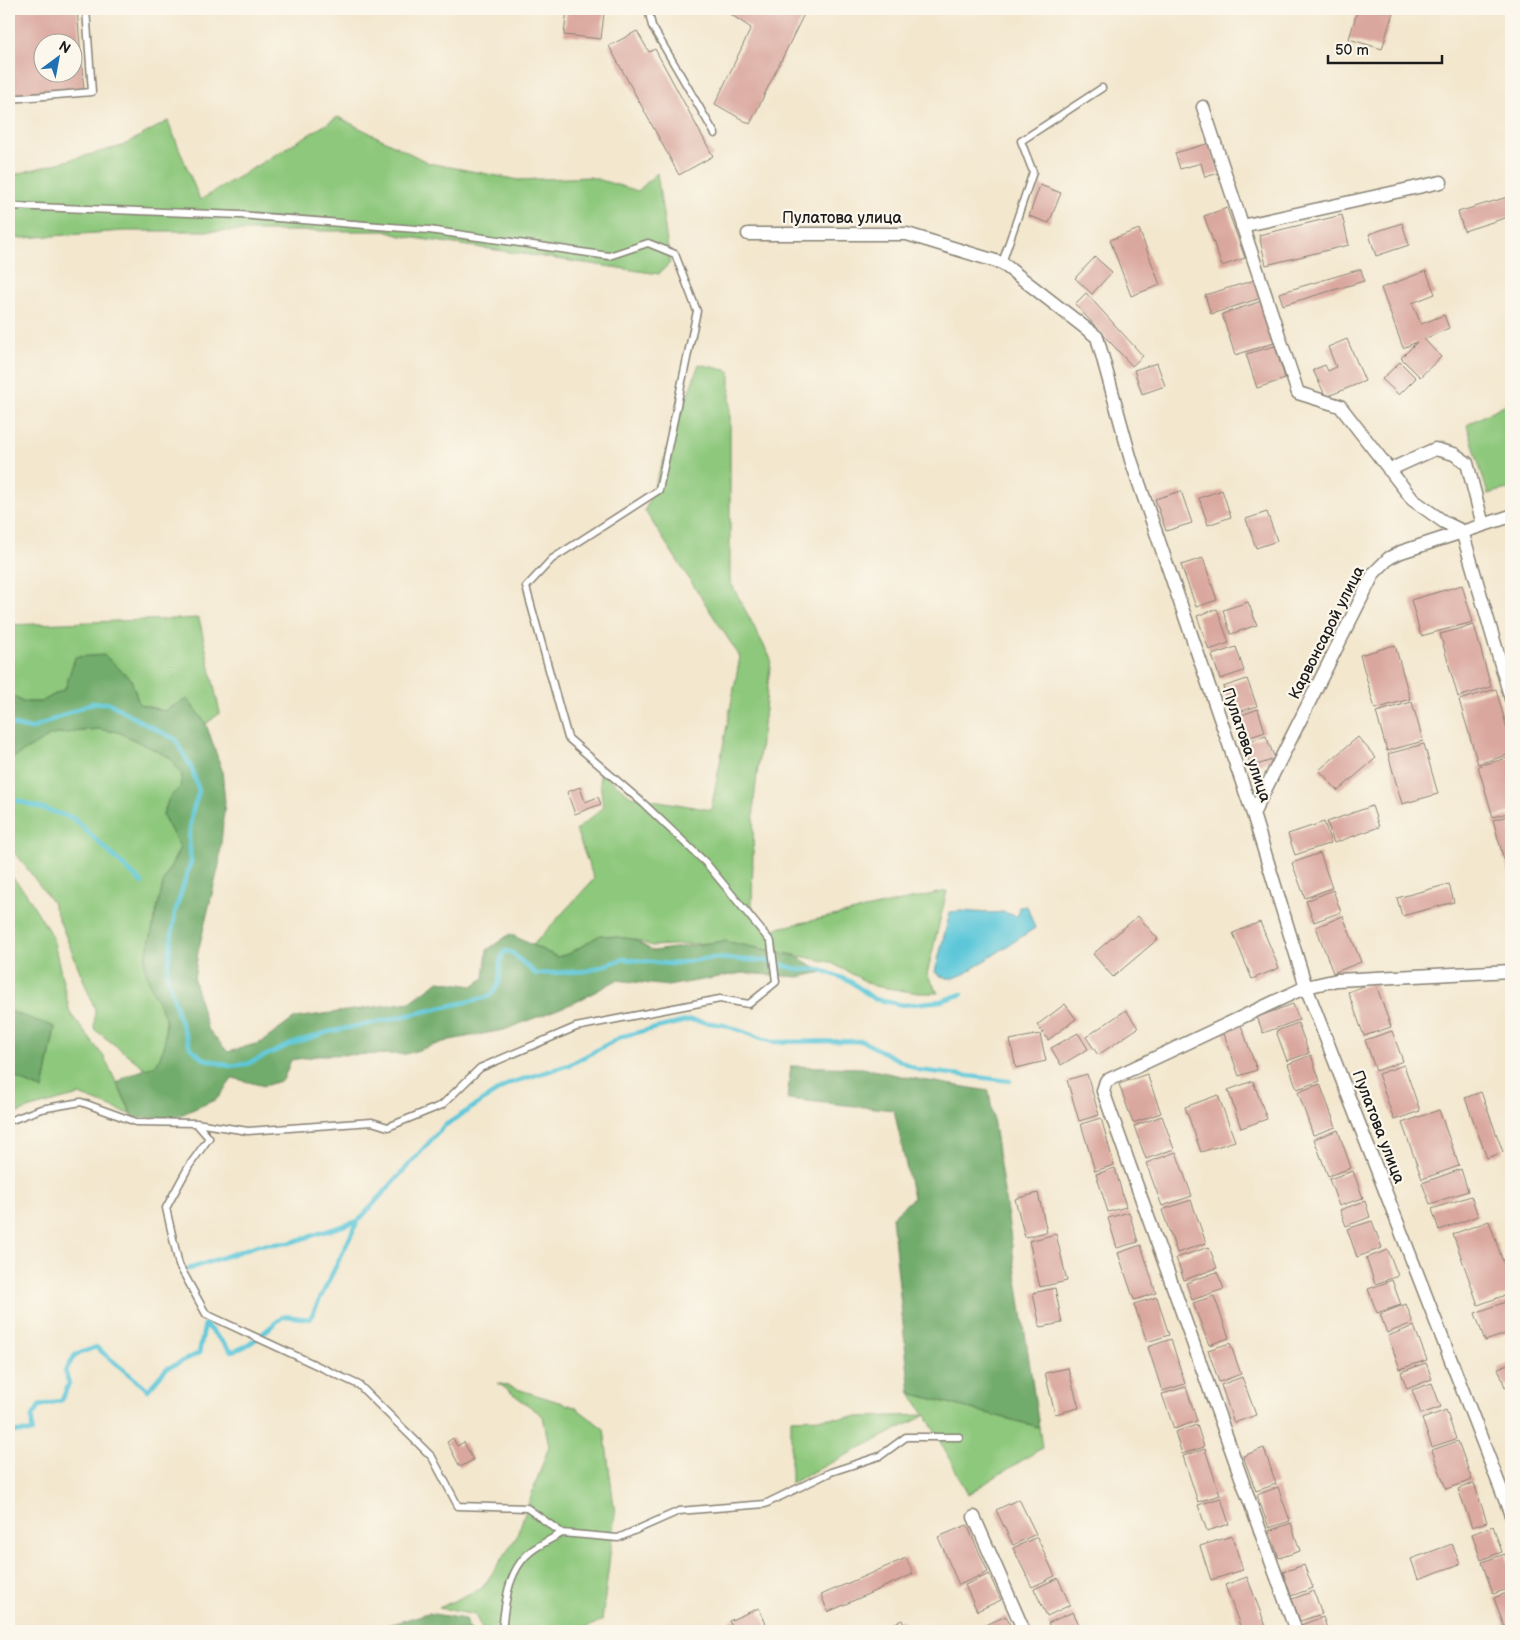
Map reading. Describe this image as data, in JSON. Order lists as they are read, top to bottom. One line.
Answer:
{"streets":{"street":["Пулатова улица","Карвонсарой улица"]},"crossings":[["Пулатова улица","Карвонсарой улица"]],"scale_bar":"50 m","north":"top right"}
